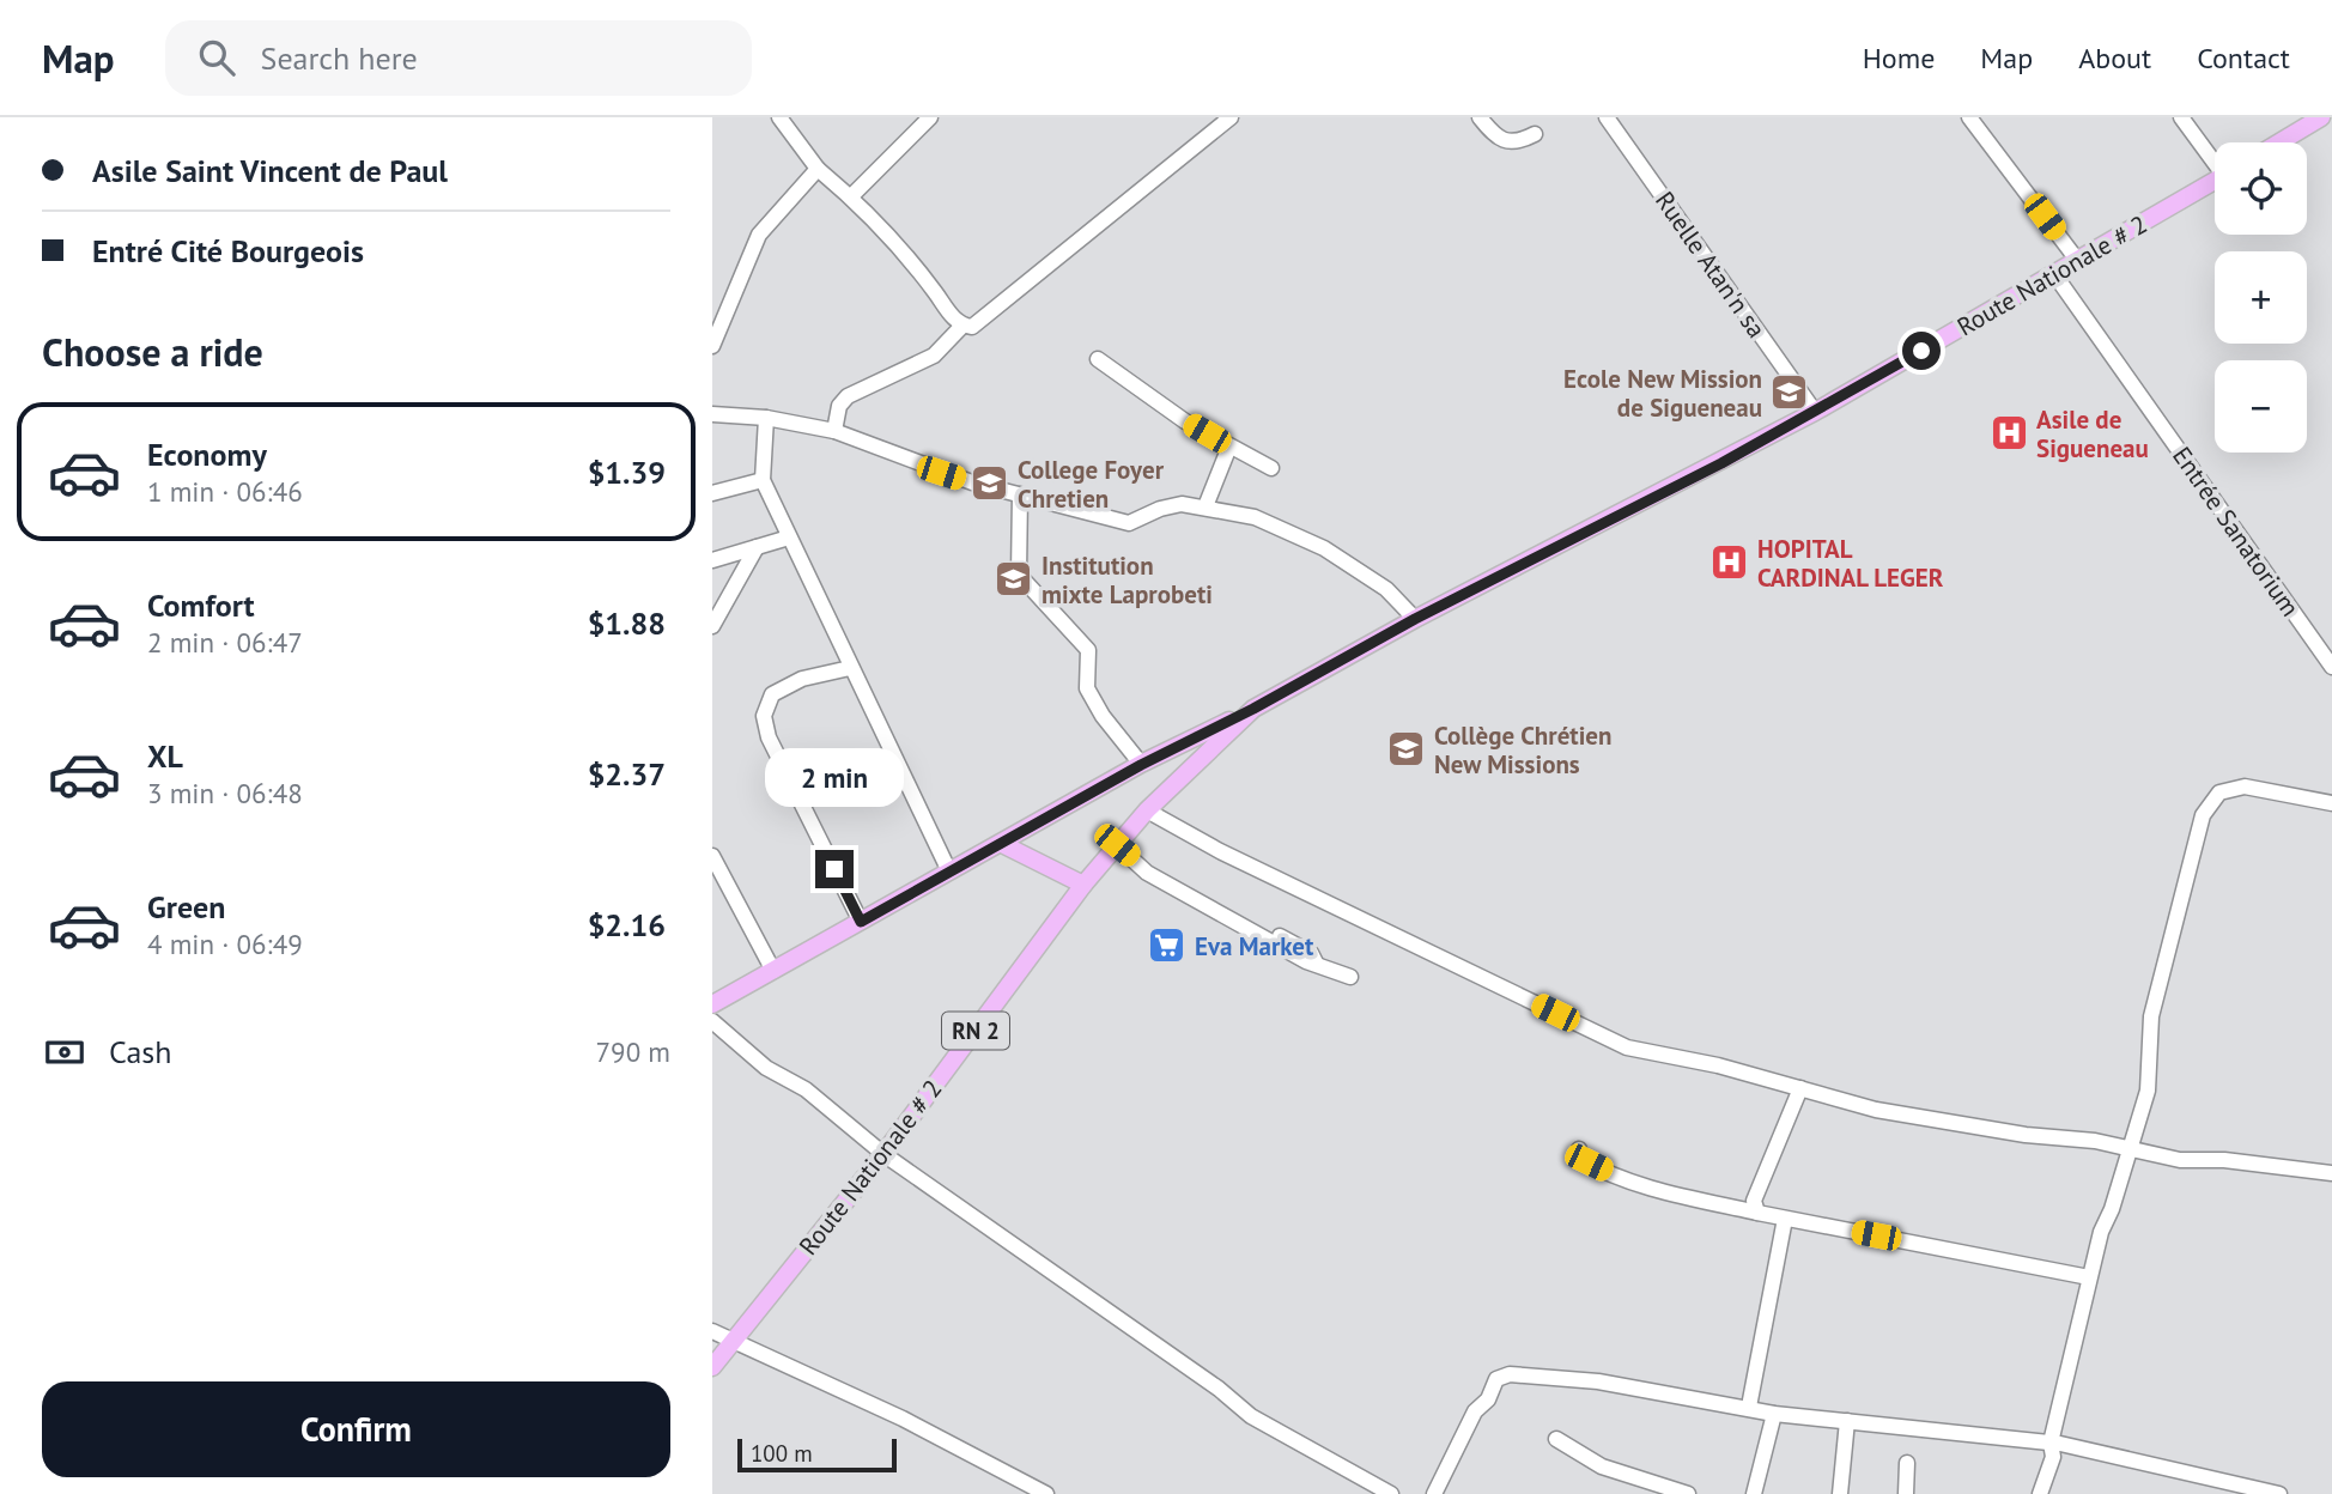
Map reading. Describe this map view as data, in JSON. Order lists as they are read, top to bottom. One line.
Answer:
{"streets":{"main road":["Route Nationale # 2","RN 2"],"street":["Ruelle Atan'n sa","Entrée Sanatorium"]},"crossings":[["Ruelle Atan'n sa","Route Nationale # 2"],["Route Nationale # 2","Entrée Sanatorium"]],"places":{"school or university":["Ecole New Mission de Sigueneau","College Foyer Chretien","Institution mixte Laprobeti","Collège Chrétien New Missions"],"hospital":["Asile de Sigueneau","HOPITAL CARDINAL LEGER"],"supermarket":["Eva Market"]},"scale_bar":"100 m","page":{"header":"Map","search":"Search here","nav":["Home","Map","About","Contact"],"banner":["Asile Saint Vincent de Paul","Entré Cité Bourgeois"],"map_buttons":["+","−"],"heading":"Choose a ride","list":[{"name":"Economy","note":"1 min · 06:46","value":"$1.39"},{"name":"Comfort","note":"2 min · 06:47","value":"$1.88"},{"name":"XL","note":"3 min · 06:48","value":"$2.37"},{"name":"Green","note":"4 min · 06:49","value":"$2.16"}],"bubble":"2 min","pay":["Cash","790 m"],"buttons":"Confirm","scale":"100 m"}}
